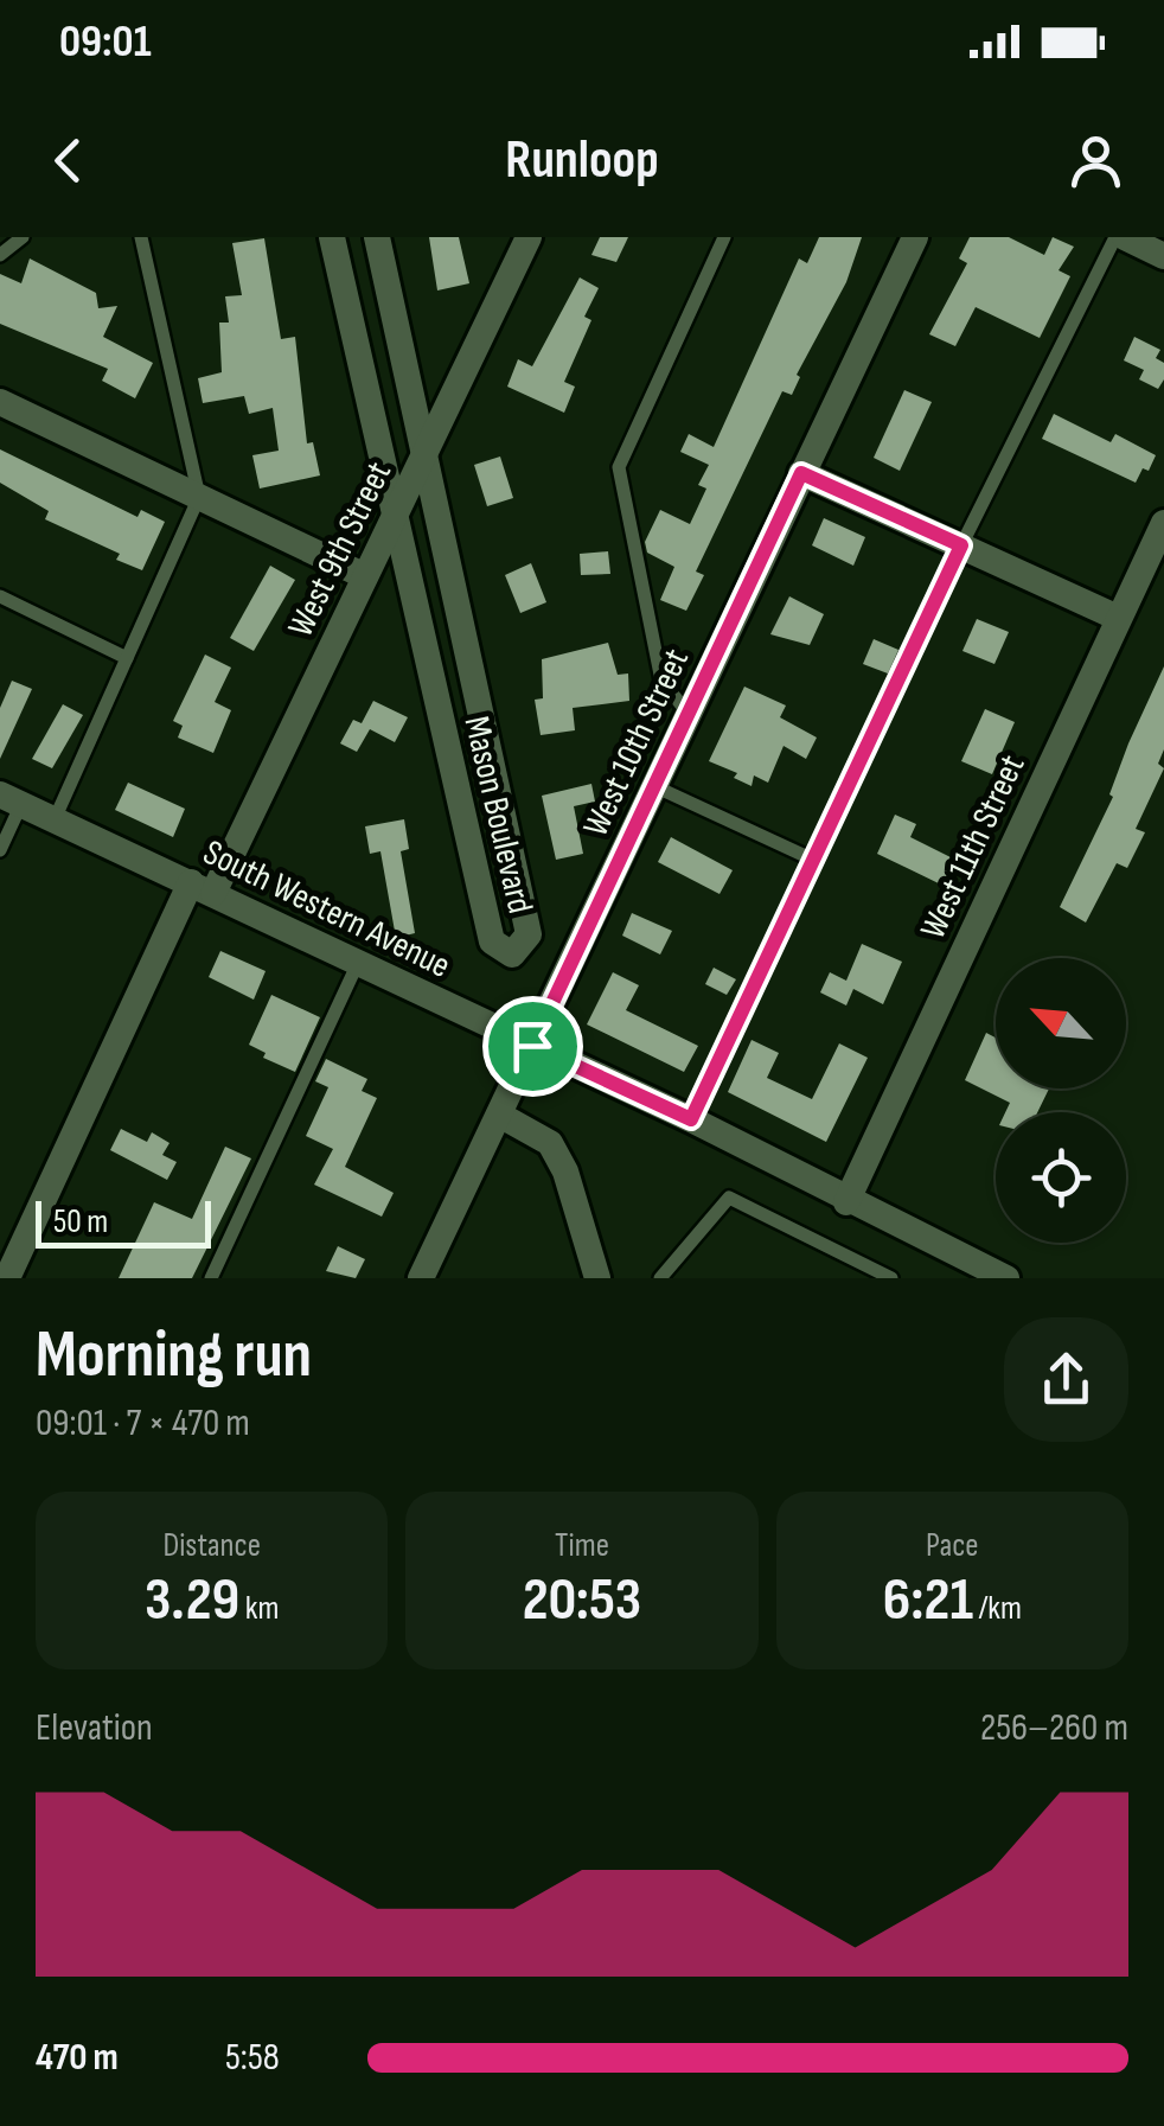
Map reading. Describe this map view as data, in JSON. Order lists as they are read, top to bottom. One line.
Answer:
{"streets":{"street":["West 9th Street","West 10th Street","Mason Boulevard","West 11th Street","South Western Avenue"]},"crossings":[["West 9th Street","Mason Boulevard"],["West 9th Street","South Western Avenue"],["West 10th Street","South Western Avenue"],["West 11th Street","South Western Avenue"]],"scale_bar":"50 m","north":"top left","page":{"status":"09:01","header":"Runloop","scale":"50 m","heading":["Morning run","09:01 · 7 × 470 m"],"stats":[["Distance","3.29 km"],["Time","20:53"],["Pace","6:21 /km"]],"chart":["Elevation","256–260 m"],"list":[{"name":"470 m","note":"5:58"}]}}
